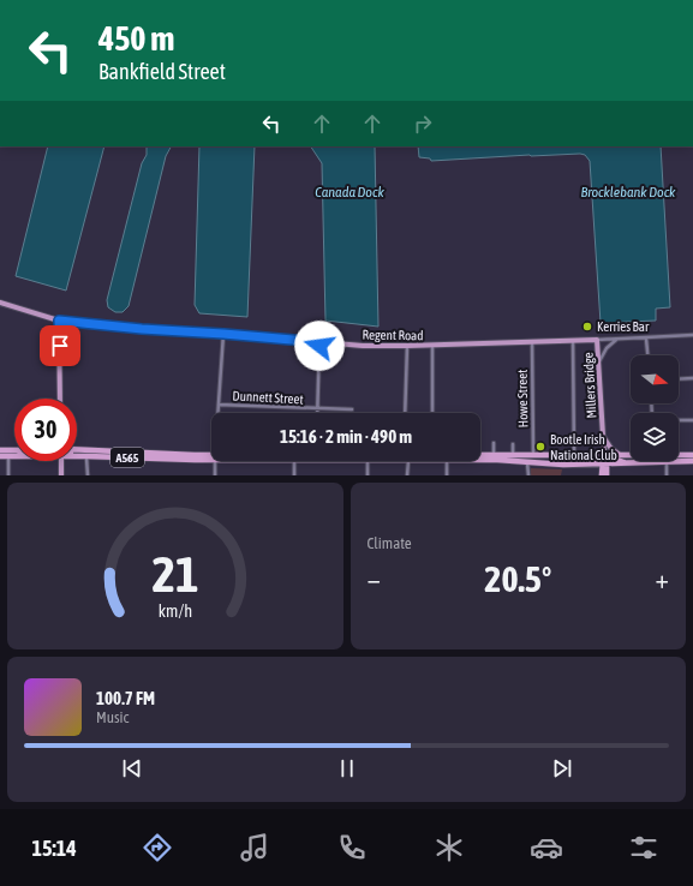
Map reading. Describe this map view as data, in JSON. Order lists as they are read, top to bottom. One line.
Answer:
{"streets":{"highway":["Millers Bridge","A565"],"main road":["Regent Road"],"street":["Dunnett Street","Howe Street"]},"crossings":[["Regent Road","Millers Bridge"],["Regent Road","Howe Street"],["Millers Bridge","A565"],["Howe Street","A565"]],"water":["Canada Dock","Brocklebank Dock"],"places":["Kerries Bar","Bootle Irish National Club"],"north":"right","page":{"turn":["450 m","Bankfield Street"],"limit":"30","trip":"15:16 · 2 min · 490 m","tile":"Climate","heat":["−","20.5°","+"],"song":["100.7 FM","Music"],"tabs":"15:14","gauge":["21","km/h"]}}
